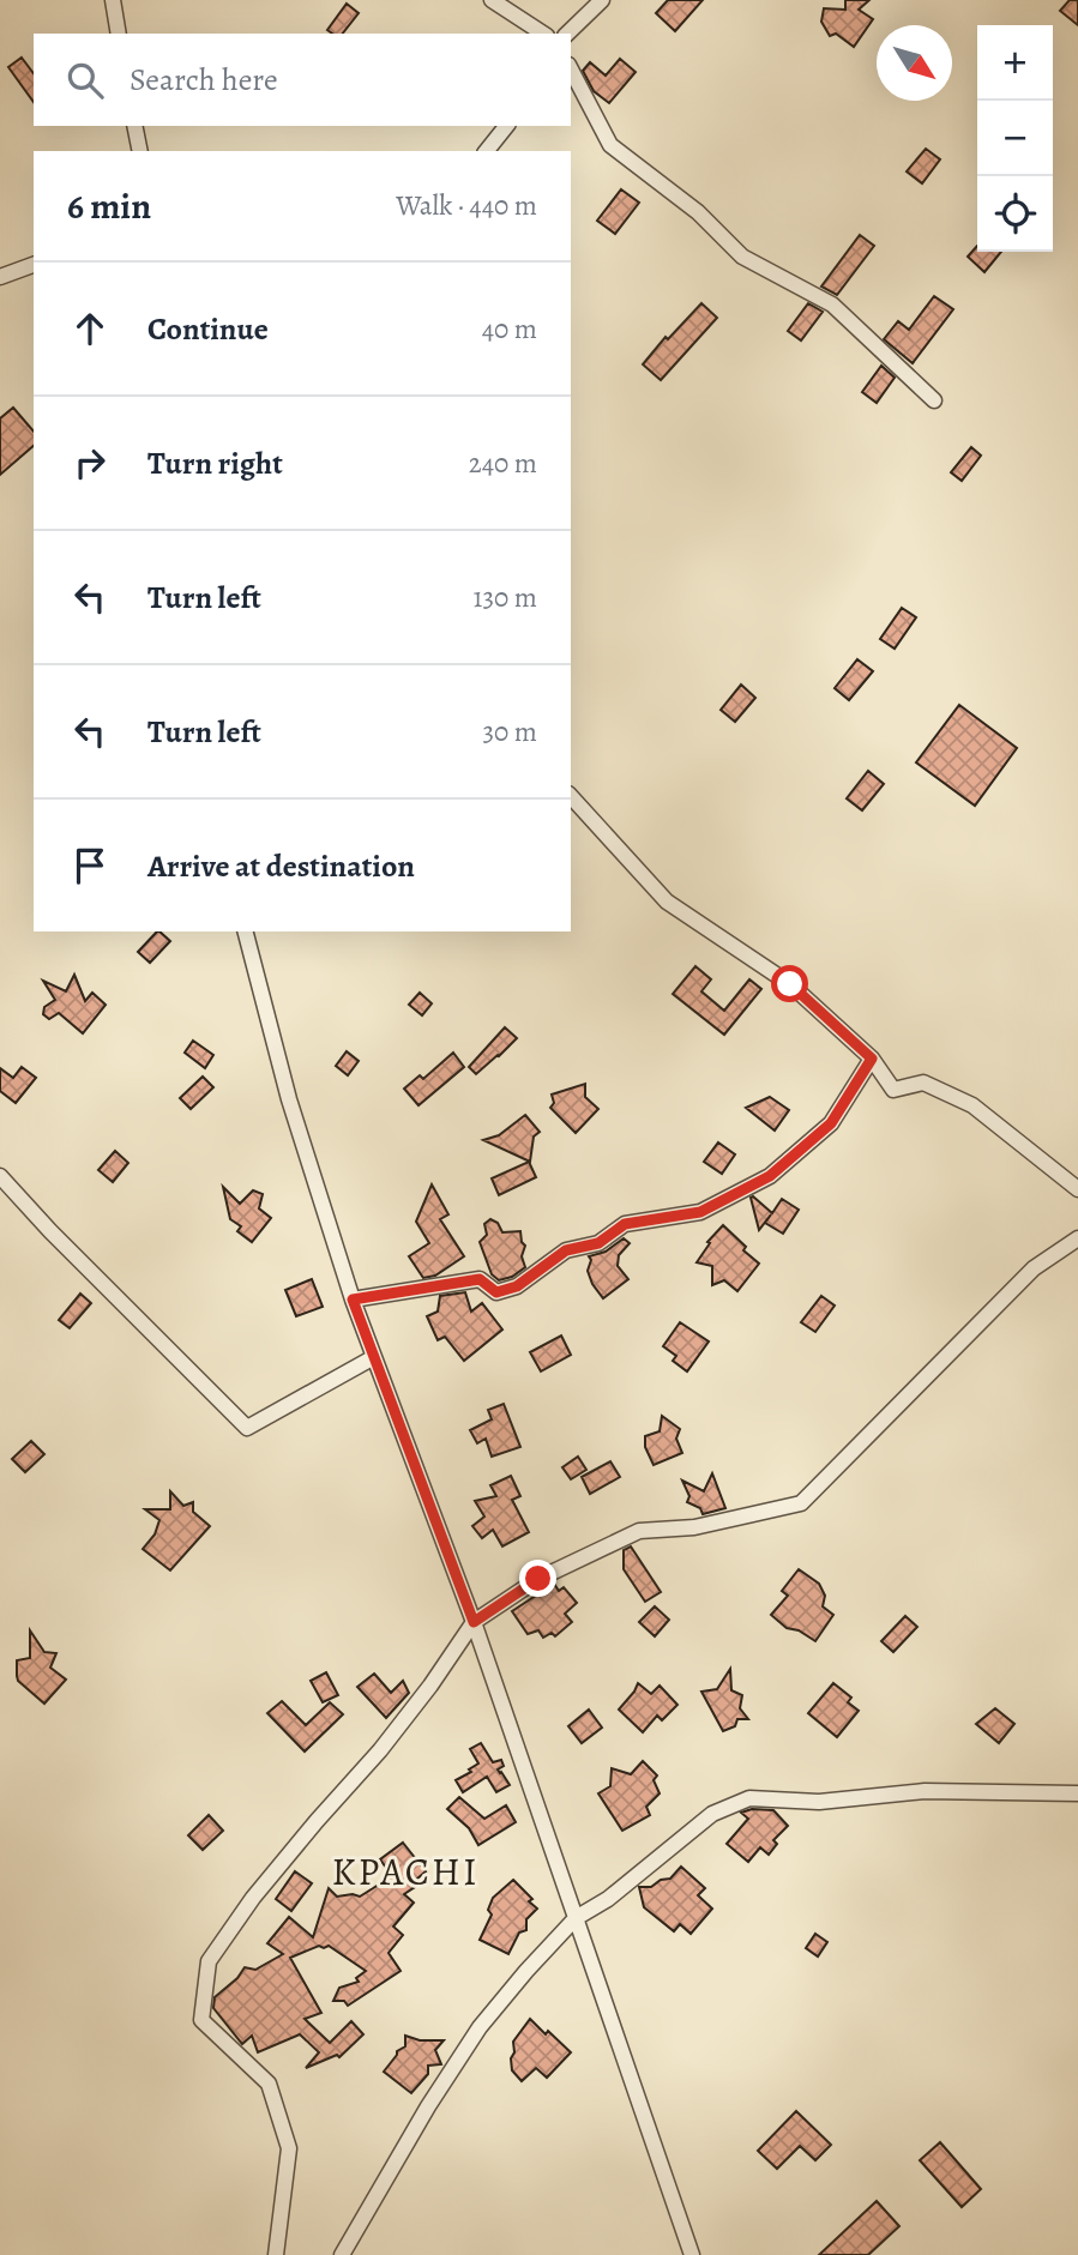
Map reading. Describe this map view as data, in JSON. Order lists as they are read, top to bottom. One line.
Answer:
{"districts":["KPACHI"],"north":"bottom right","page":{"map_buttons":["+","−"],"search":"Search here","heading":["6 min","Walk · 440 m"],"list":[["Continue","40 m"],["Turn right","240 m"],["Turn left","130 m"],["Turn left","30 m"],"Arrive at destination"]}}
